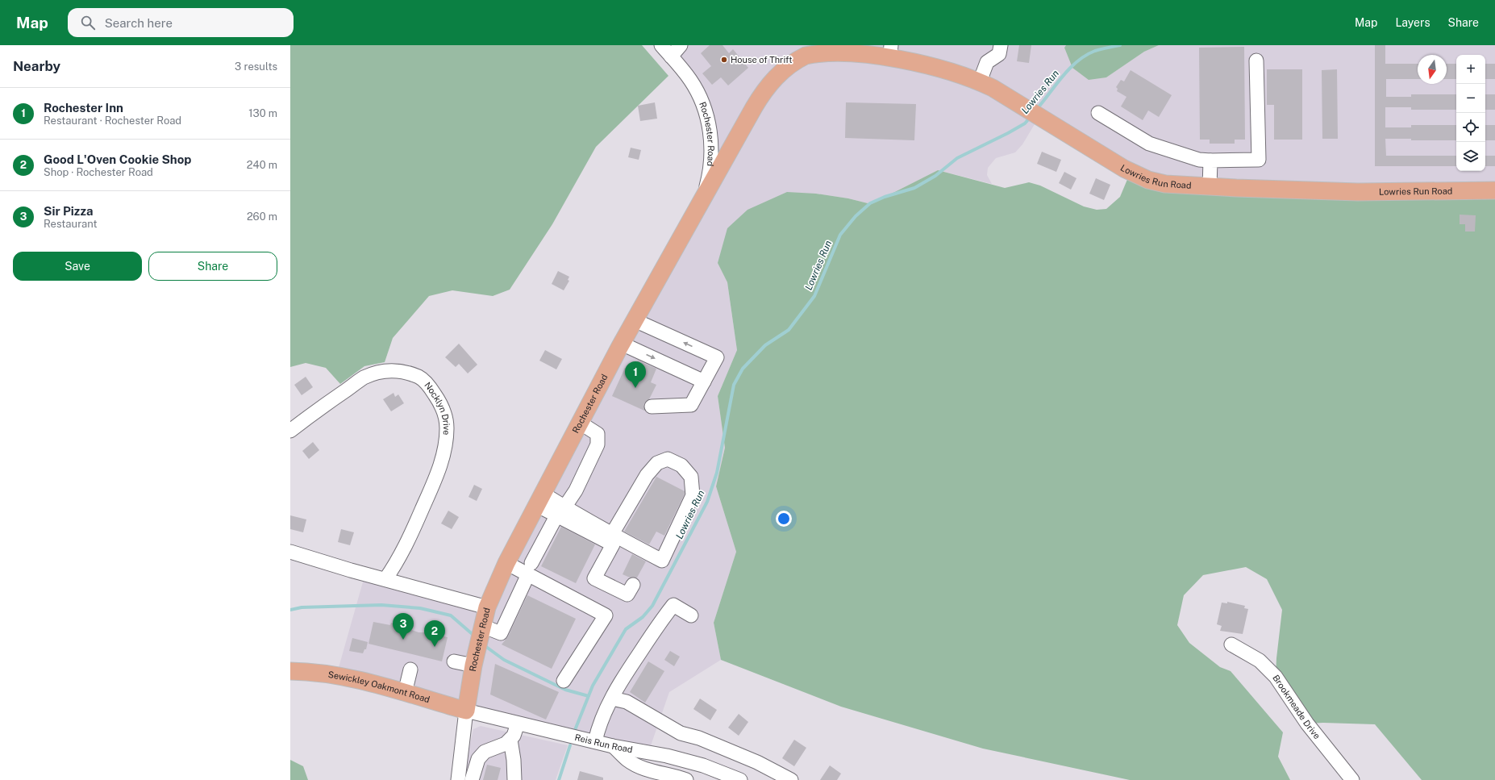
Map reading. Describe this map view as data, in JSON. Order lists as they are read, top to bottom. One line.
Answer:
{"streets":{"main road":["Rochester Road","Lowries Run Road","Sewickley Oakmont Road"],"street":["Nocklyn Drive","Brookmeade Drive","Reis Run Road"]},"crossings":[["Rochester Road","Sewickley Oakmont Road"],["Rochester Road","Reis Run Road"],["Sewickley Oakmont Road","Reis Run Road"]],"water":["Lowries Run"],"places":["House of Thrift"],"north":"bottom","page":{"header":"Map","search":"Search here","nav":["Map","Layers","Share"],"heading":["Nearby","3 results"],"map_buttons":["+","−"],"list":[{"mark":"1","name":"Rochester Inn","note":"Restaurant · Rochester Road","value":"130 m"},{"mark":"2","name":"Good L'Oven Cookie Shop","note":"Shop · Rochester Road","value":"240 m"},{"mark":"3","name":"Sir Pizza","note":"Restaurant","value":"260 m"}],"buttons":["Save","Share"],"pins":["1","3","2"]}}
